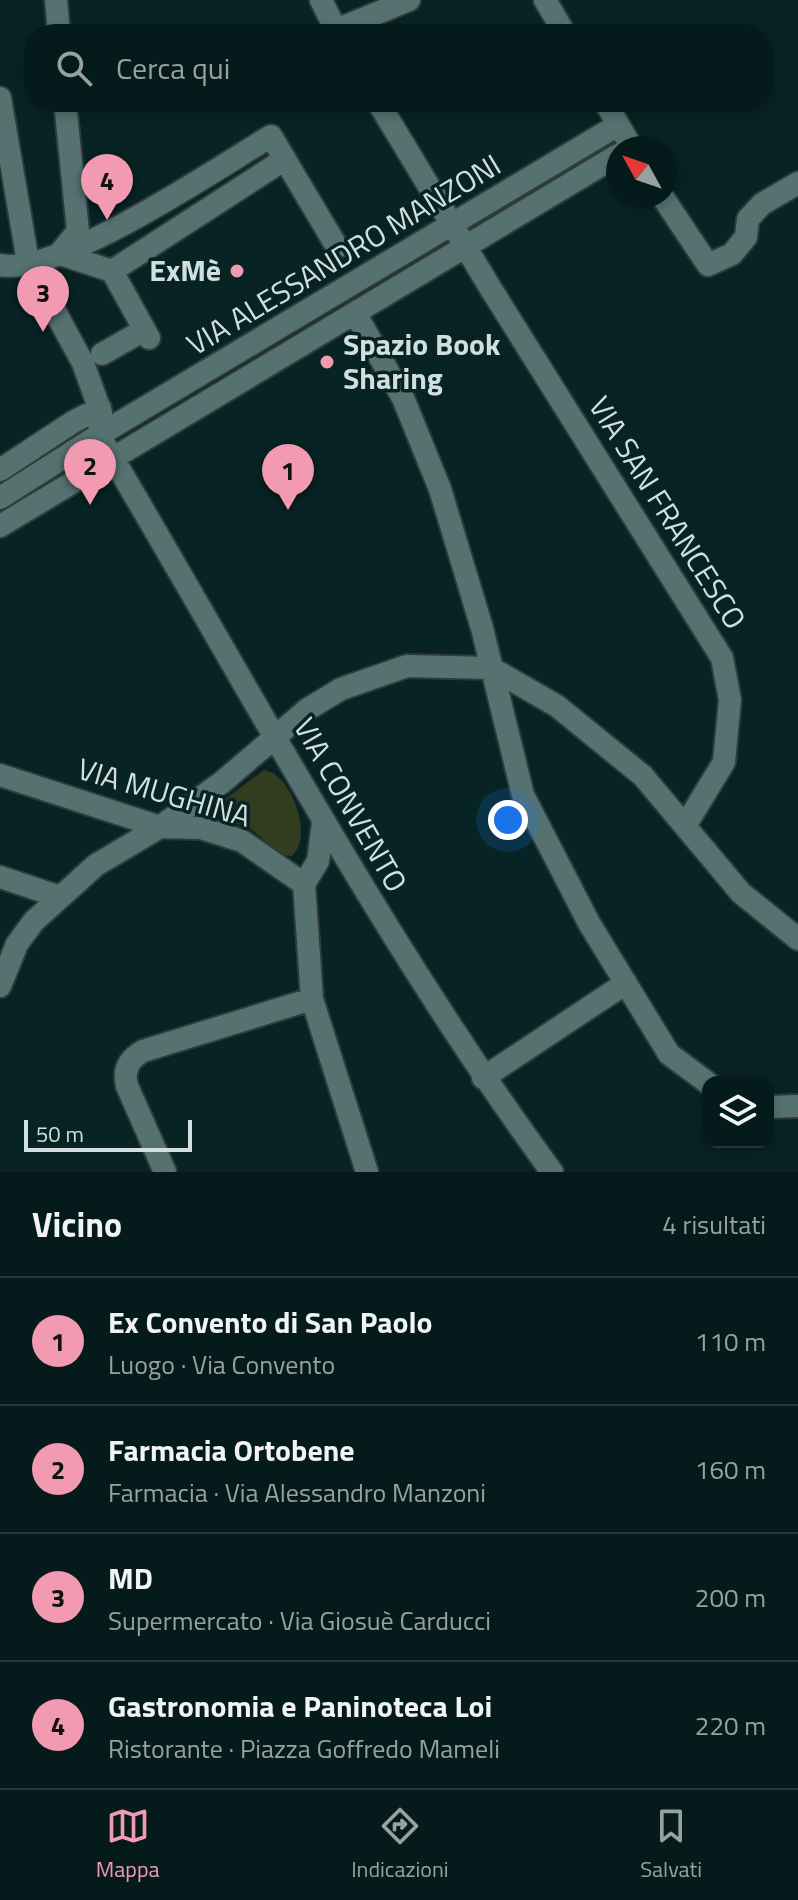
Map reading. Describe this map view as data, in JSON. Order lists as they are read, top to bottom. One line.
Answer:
{"streets":{"street":["VIA ALESSANDRO MANZONI","VIA SAN FRANCESCO","VIA MUGHINA","VIA CONVENTO"]},"crossings":[["VIA ALESSANDRO MANZONI","VIA SAN FRANCESCO"],["VIA ALESSANDRO MANZONI","VIA CONVENTO"]],"places":["ExMè","Spazio Book Sharing"],"scale_bar":"50 m","north":"top left","page":{"search":"Cerca qui","pins":["4","3","2","1"],"scale":"50 m","heading":["Vicino","4 risultati"],"list":[{"mark":"1","name":"Ex Convento di San Paolo","note":"Luogo · Via Convento","value":"110 m"},{"mark":"2","name":"Farmacia Ortobene","note":"Farmacia · Via Alessandro Manzoni","value":"160 m"},{"mark":"3","name":"MD","note":"Supermercato · Via Giosuè Carducci","value":"200 m"},{"mark":"4","name":"Gastronomia e Paninoteca Loi","note":"Ristorante · Piazza Goffredo Mameli","value":"220 m"}],"nav":["Mappa","Indicazioni","Salvati"]}}
